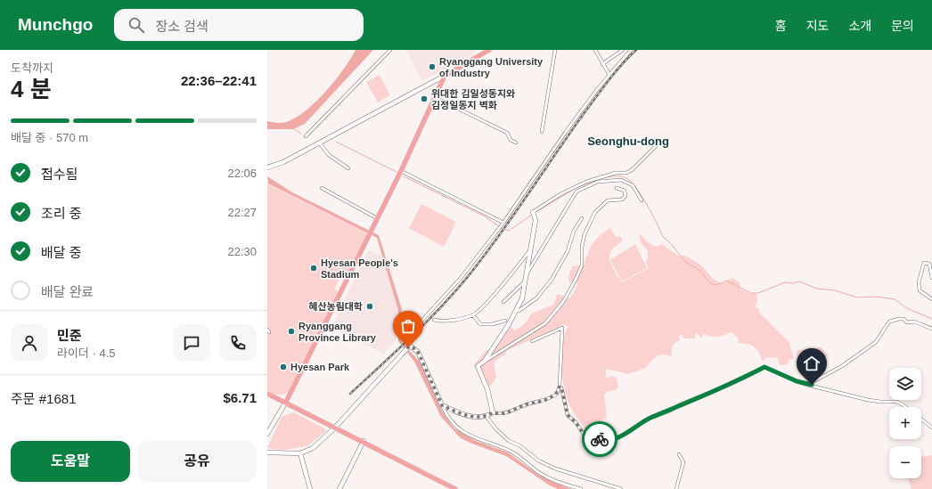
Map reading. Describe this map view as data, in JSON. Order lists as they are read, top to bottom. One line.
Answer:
{"districts":["Seonghu-dong"],"places":["Ryanggang University of Industry","위대한 김일성동지와 김정일동지 벽화","Hyesan People's Stadium","혜산농림대학","Ryanggang Province Library","Hyesan Park"],"page":{"header":"Munchgo","search":"장소 검색","nav":["홈","지도","소개","문의"],"heading":["4 분","도착까지","22:36–22:41"],"panel":["민준","라이더 · 4.5","주문 #1681","$6.71"],"bar":"배달 중 · 570 m","list":[["접수됨","22:06"],["조리 중","22:27"],["배달 중","22:30"],"배달 완료"],"map_buttons":["+","−"],"buttons":["도움말","공유"]}}
